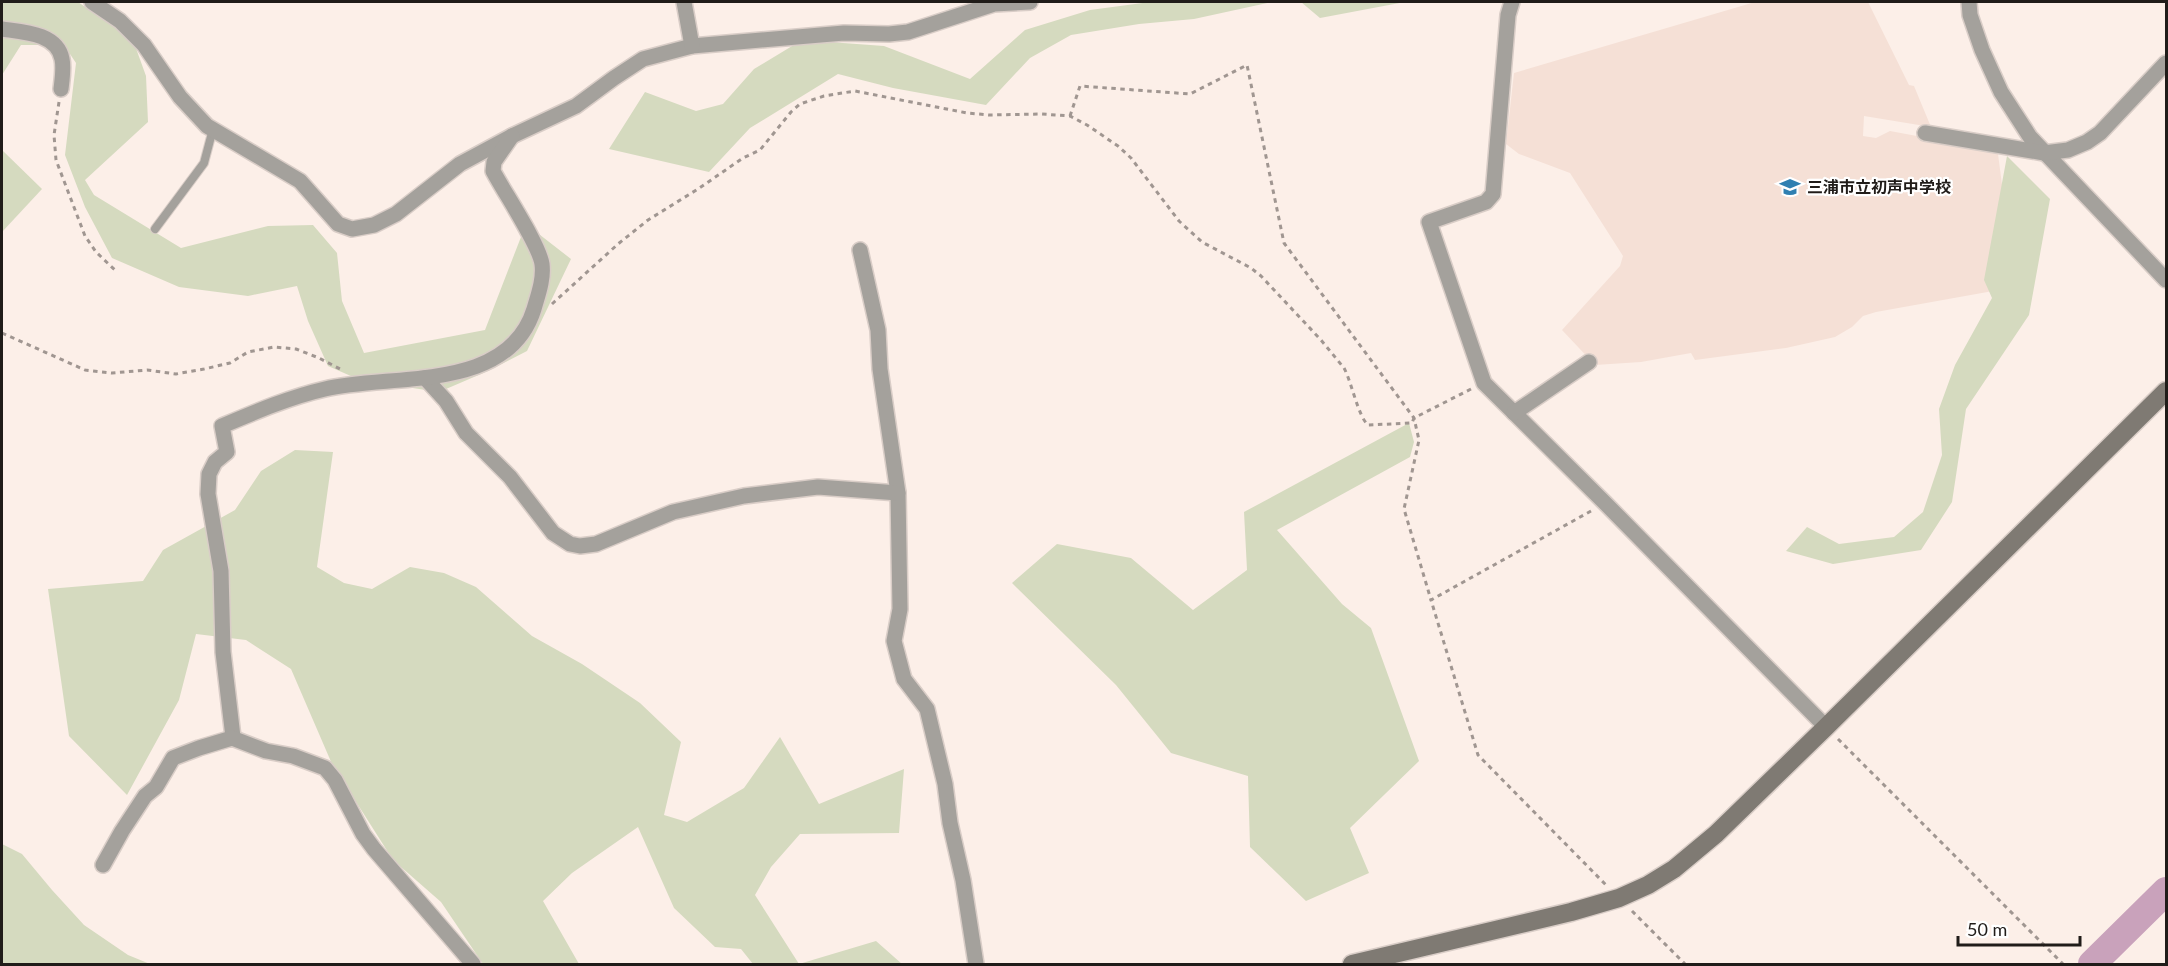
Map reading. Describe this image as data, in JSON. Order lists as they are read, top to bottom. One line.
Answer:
{"places":{"school or university":["三浦市立初声中学校"]},"scale_bar":"50 m"}
